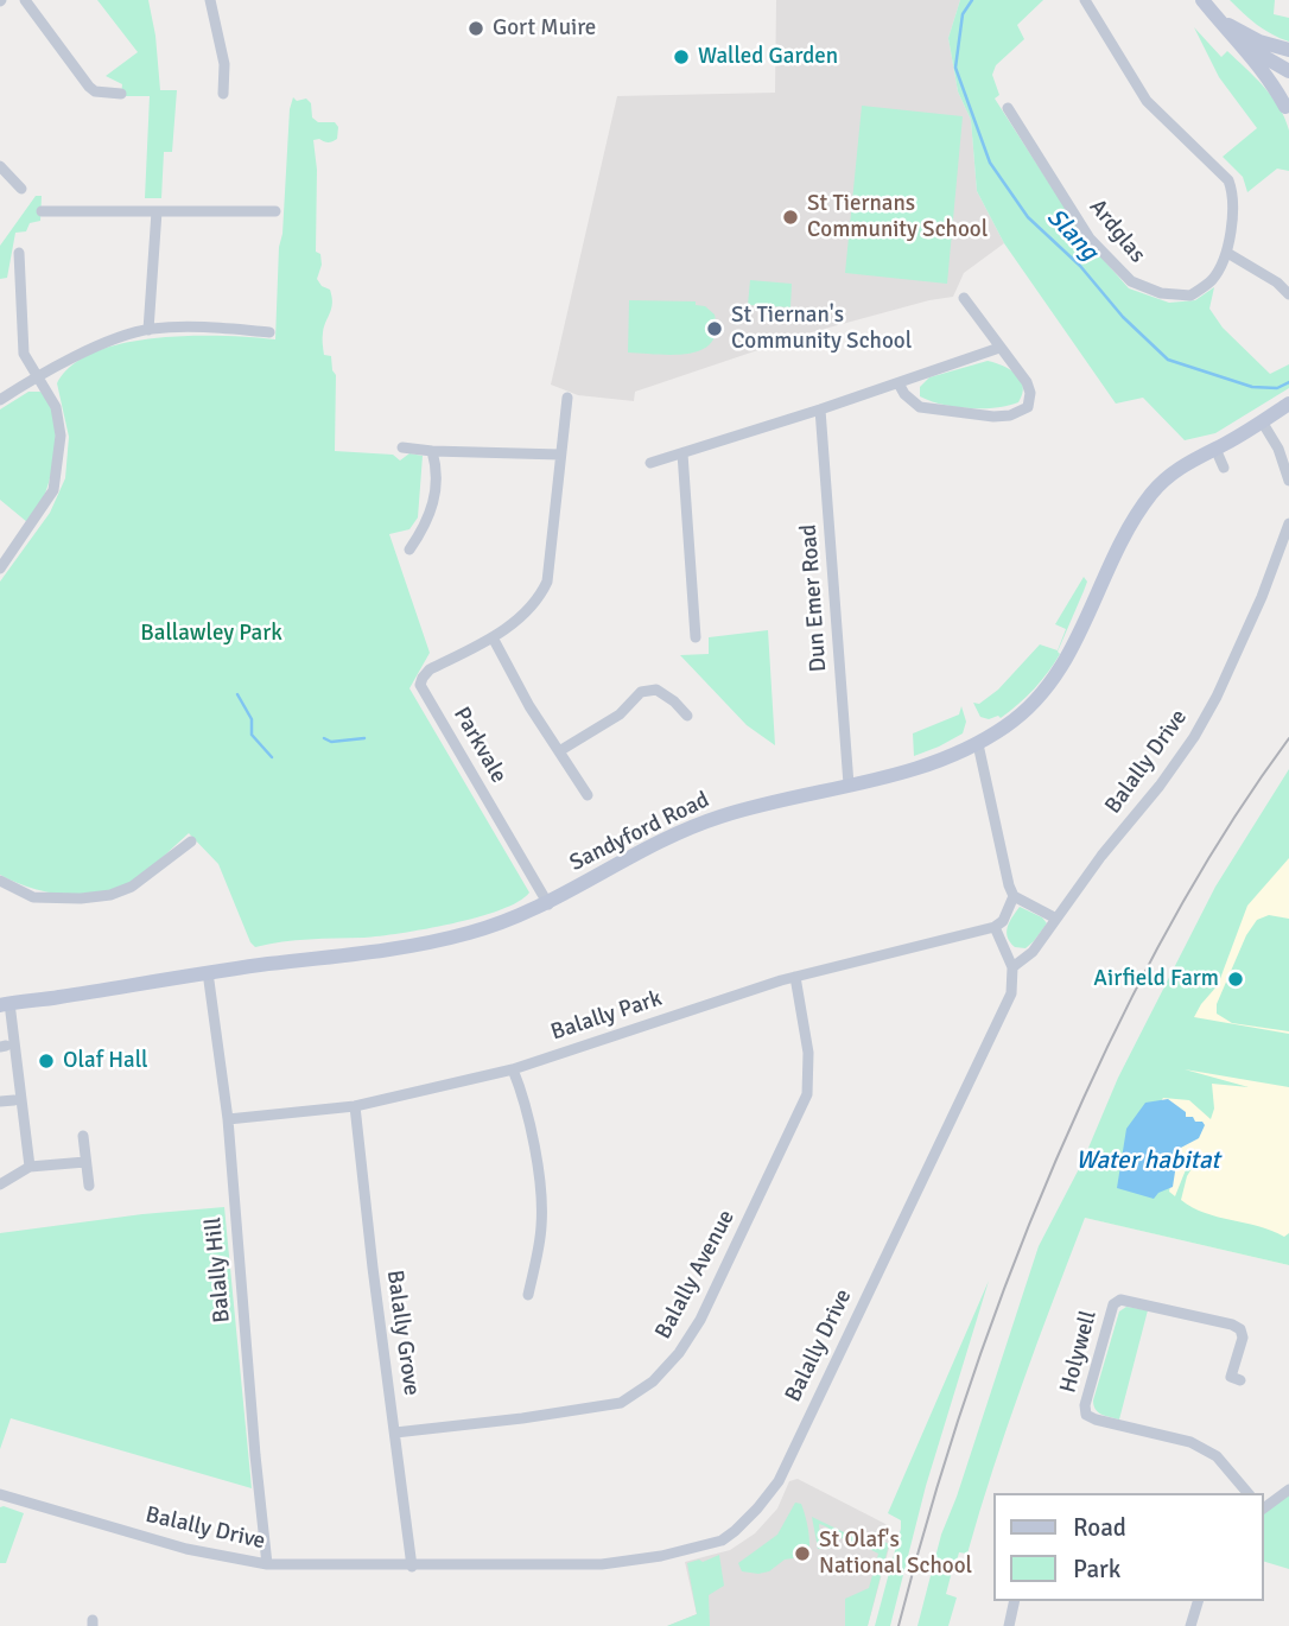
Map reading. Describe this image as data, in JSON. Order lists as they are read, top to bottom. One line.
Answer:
{"streets":{"main road":["Sandyford Road"],"street":["Ardglas","Dun Emer Road","Parkvale","Balally Drive","Balally Park","Balally Hill","Balally Avenue","Balally Grove","Holywell"]},"crossings":[["Dun Emer Road","Sandyford Road"],["Parkvale","Sandyford Road"],["Balally Drive","Balally Hill"],["Balally Drive","Balally Grove"],["Sandyford Road","Balally Hill"],["Balally Park","Balally Hill"],["Balally Park","Balally Avenue"],["Balally Park","Balally Grove"],["Balally Avenue","Balally Grove"]],"water":["Slang","Water habitat"],"parks":["Ballawley Park"],"places":["Gort Muire","Walled Garden","St Tiernans Community School","St Tiernan's Community School","Airfield Farm","Olaf Hall","St Olaf's National School"],"legend":["Road","Park"]}
